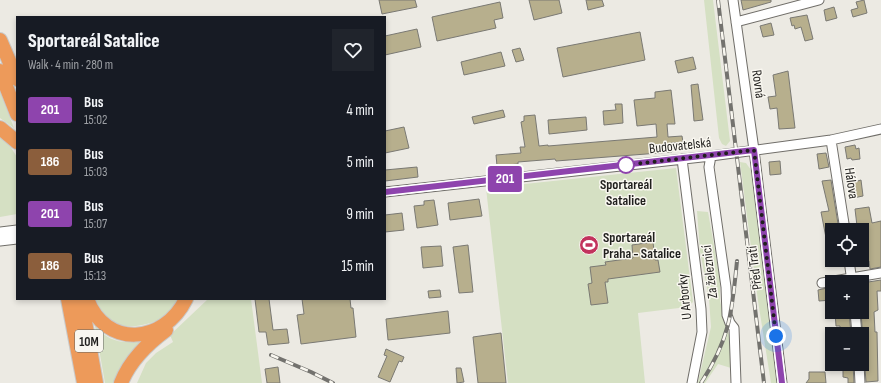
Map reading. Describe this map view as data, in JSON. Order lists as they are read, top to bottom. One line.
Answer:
{"streets":{"highway":["10M"],"street":["Rovná","Budovatelská","Hálova","Před Tratí","Za železnicí","U Arborky"]},"crossings":[["Rovná","Budovatelská"],["Rovná","Před Tratí"],["Budovatelská","Hálova"],["Budovatelská","Před Tratí"],["Budovatelská","Za železnicí"],["Budovatelská","U Arborky"]],"places":{"other":["Sportareál Satalice"],"sports":["Sportareál Praha - Satalice"]},"lines":["bus line 201"],"page":{"on_map":"201","heading":["Sportareál Satalice","Walk · 4 min · 280 m"],"list":[{"mark":"201","name":"Bus","note":"15:02","value":"4 min"},{"mark":"186","name":"Bus","note":"15:03","value":"5 min"},{"mark":"201","name":"Bus","note":"15:07","value":"9 min"},{"mark":"186","name":"Bus","note":"15:13","value":"15 min"}],"map_buttons":["+","−"]}}
